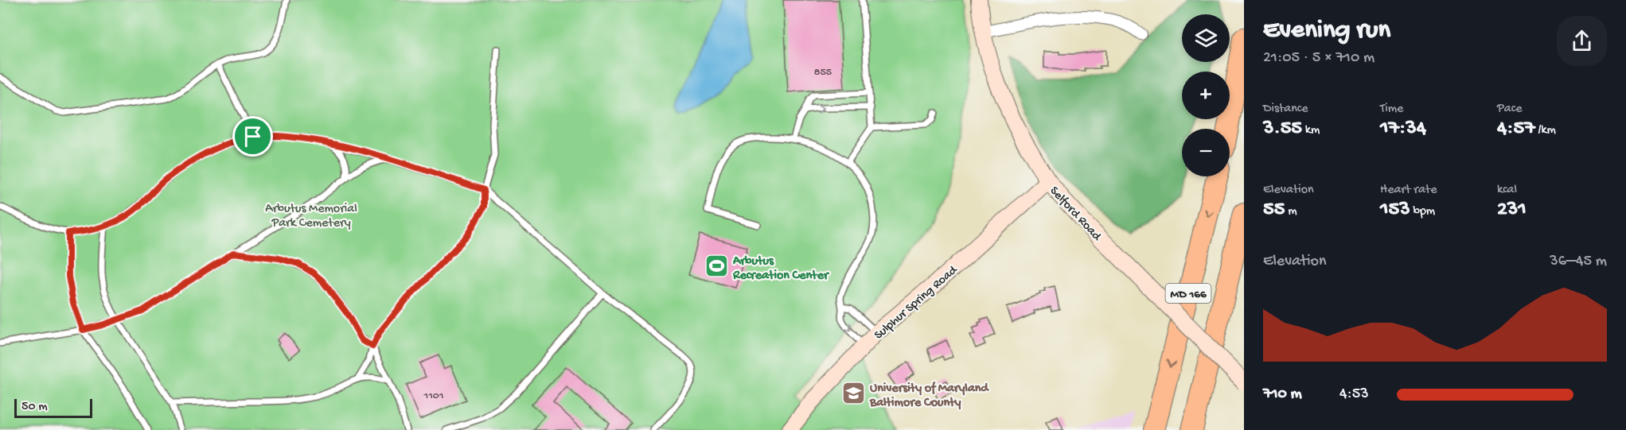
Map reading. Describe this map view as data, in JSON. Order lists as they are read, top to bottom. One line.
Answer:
{"streets":{"highway":["MD 166"],"main road":["Selford Road","Sulphur Spring Road"]},"crossings":[["Selford Road","Sulphur Spring Road"]],"parks":["Arbutus Memorial Park Cemetery"],"places":{"sports":["Arbutus Recreation Center"],"school or university":["University of Maryland Baltimore County"]},"house_numbers":["855","1101"],"scale_bar":"50 m","page":{"heading":["Evening run","21:05 · 5 × 710 m"],"map_buttons":["+","−"],"stats":[["Distance","3.55 km"],["Time","17:34"],["Pace","4:57 /km"],["Elevation","55 m"],["Heart rate","153 bpm"],["kcal","231"]],"chart":["Elevation","36–45 m"],"list":[{"name":"710 m","note":"4:53"}],"scale":"50 m"}}
